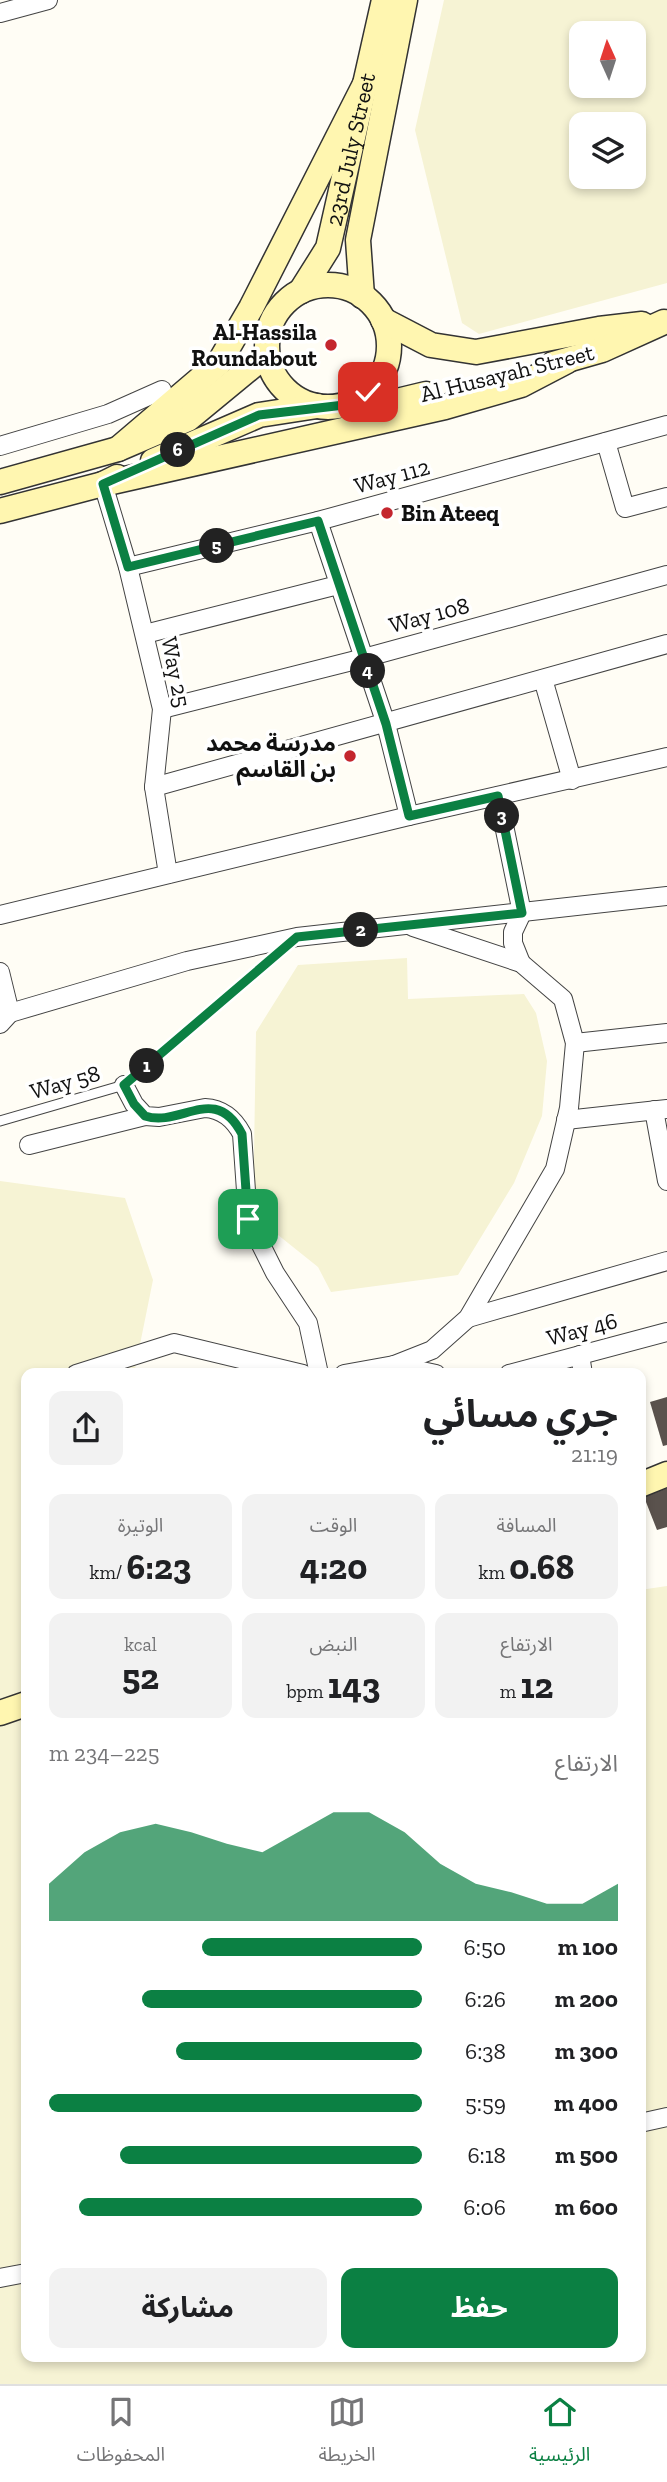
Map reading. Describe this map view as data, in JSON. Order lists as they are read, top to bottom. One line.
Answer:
{"streets":{"main road":["23rd July Street","Al Husayah Street"],"street":["Way 112","Way 108","Way 25","Way 46"],"lane":["Way 58"]},"crossings":[["23rd July Street","Al Husayah Street"],["Way 112","Way 25"],["Way 108","Way 25"]],"places":["Al-Hassila Roundabout","Bin Ateeq","مدرسة محمد بن القاسم"],"north":"top","page":{"pins":["6","5","4","3","2","1"],"heading":["جري مسائي","21:19"],"stats":[["المسافة","0.68 km"],["الوقت","4:20"],["الوتيرة","6:23 /km"],["الارتفاع","12 m"],["النبض","143 bpm"],["kcal","52"]],"chart":["الارتفاع","225–234 m"],"list":[{"name":"100 m","note":"6:50"},{"name":"200 m","note":"6:26"},{"name":"300 m","note":"6:38"},{"name":"400 m","note":"5:59"},{"name":"500 m","note":"6:18"},{"name":"600 m","note":"6:06"}],"buttons":["حفظ","مشاركة"],"tabs":["الرئيسية","الخريطة","المحفوظات"]}}
